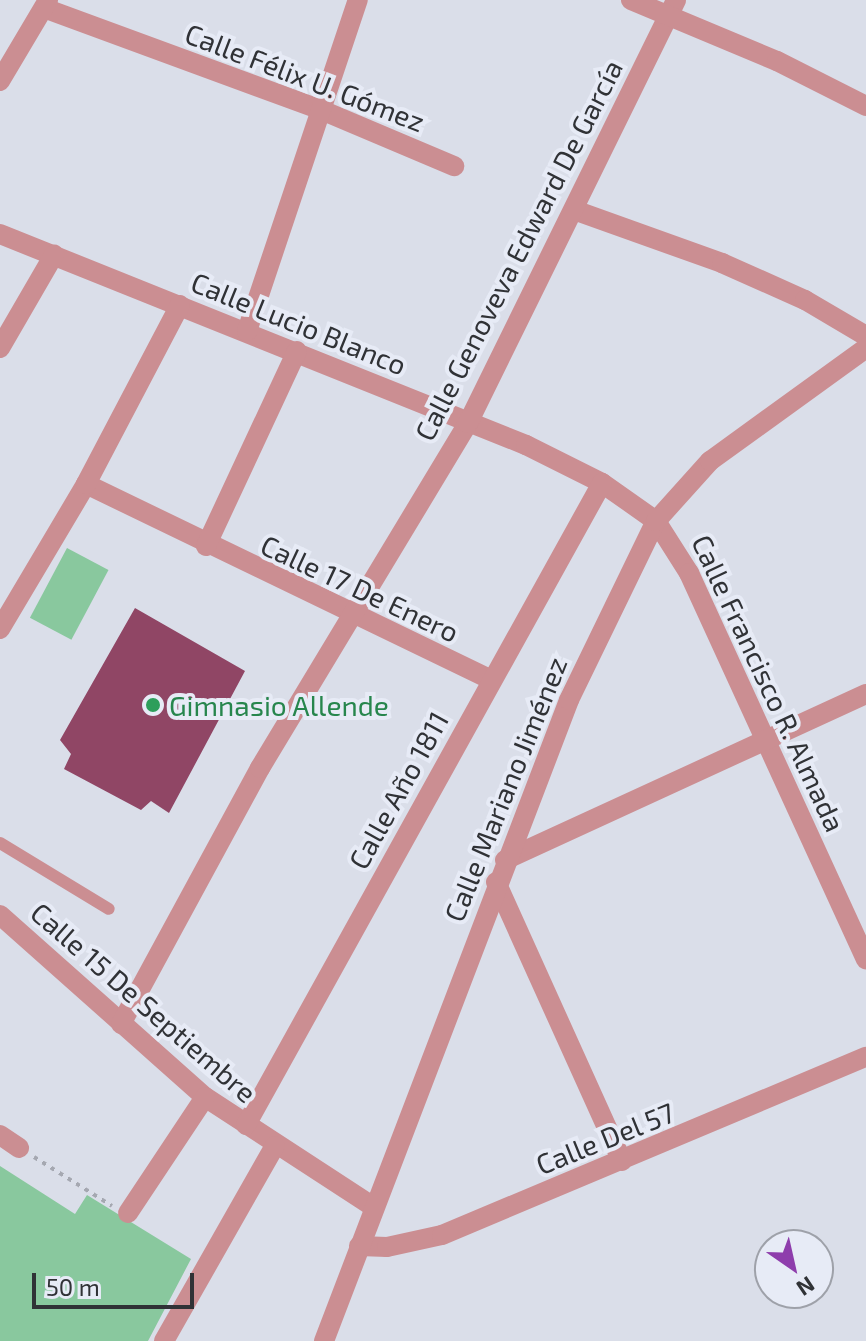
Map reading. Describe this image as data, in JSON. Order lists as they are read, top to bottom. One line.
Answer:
{"streets":{"street":["Calle Félix U. Gómez","Calle Genoveva Edward De García","Calle Lucio Blanco","Calle 17 De Enero","Calle Francisco R. Almada","Calle Mariano Jiménez","Calle Año 1811","Calle 15 De Septiembre","Calle Del 57"]},"crossings":[["Calle Genoveva Edward De García","Calle Lucio Blanco"],["Calle Genoveva Edward De García","Calle 17 De Enero"],["Calle Genoveva Edward De García","Calle 15 De Septiembre"],["Calle Lucio Blanco","Calle Francisco R. Almada"],["Calle Lucio Blanco","Calle Mariano Jiménez"],["Calle Lucio Blanco","Calle Año 1811"],["Calle 17 De Enero","Calle Año 1811"],["Calle Francisco R. Almada","Calle Mariano Jiménez"],["Calle Mariano Jiménez","Calle 15 De Septiembre"],["Calle Mariano Jiménez","Calle Del 57"],["Calle Año 1811","Calle 15 De Septiembre"]],"places":["Gimnasio Allende"],"scale_bar":"50 m","north":"bottom right"}
